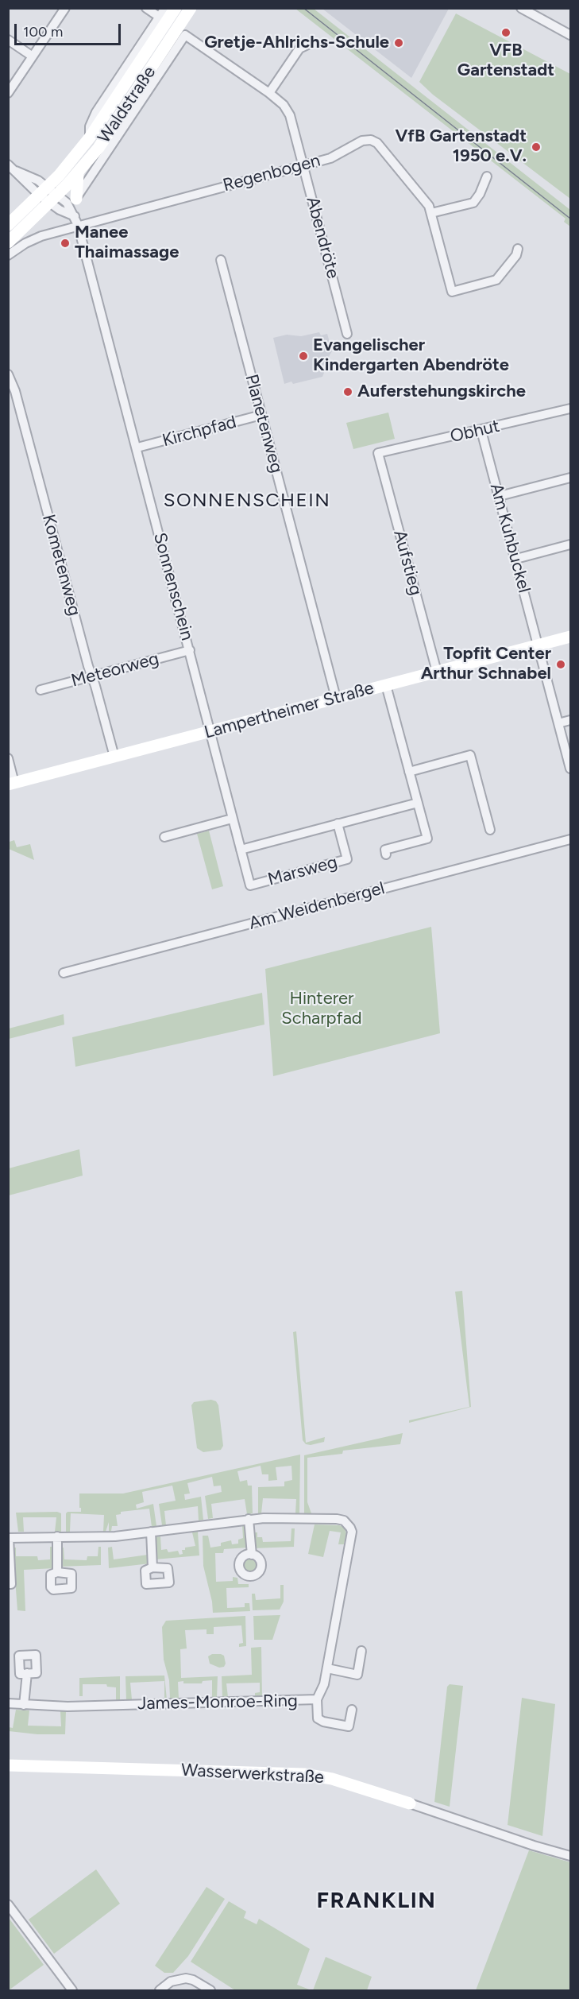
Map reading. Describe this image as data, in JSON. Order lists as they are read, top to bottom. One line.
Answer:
{"streets":{"street":["Waldstraße","Regenbogen","Abendröte","Planetenweg","Kirchpfad","Obhut","Am Kuhbuckel","Aufstieg","Kometenweg","Sonnenschein","Meteorweg","Lampertheimer Straße","Marsweg","Am Weidenbergel","James-Monroe-Ring","Wasserwerkstraße"]},"crossings":[["Waldstraße","Regenbogen"],["Waldstraße","Abendröte"],["Waldstraße","Sonnenschein"],["Regenbogen","Abendröte"],["Regenbogen","Sonnenschein"],["Planetenweg","Kirchpfad"],["Planetenweg","Lampertheimer Straße"],["Kirchpfad","Sonnenschein"],["Obhut","Am Kuhbuckel"],["Obhut","Aufstieg"],["Am Kuhbuckel","Lampertheimer Straße"],["Aufstieg","Lampertheimer Straße"],["Kometenweg","Meteorweg"],["Kometenweg","Lampertheimer Straße"],["Sonnenschein","Meteorweg"],["Sonnenschein","Lampertheimer Straße"],["Sonnenschein","Marsweg"]],"districts":["SONNENSCHEIN","FRANKLIN"],"parks":["Hinterer Scharpfad"],"places":["VFB Gartenstadt","Gretje-Ahlrichs-Schule","VfB Gartenstadt 1950 e.V.","Manee Thaimassage","Evangelischer Kindergarten Abendröte","Auferstehungskirche","Topfit Center Arthur Schnabel"],"scale_bar":"100 m"}
